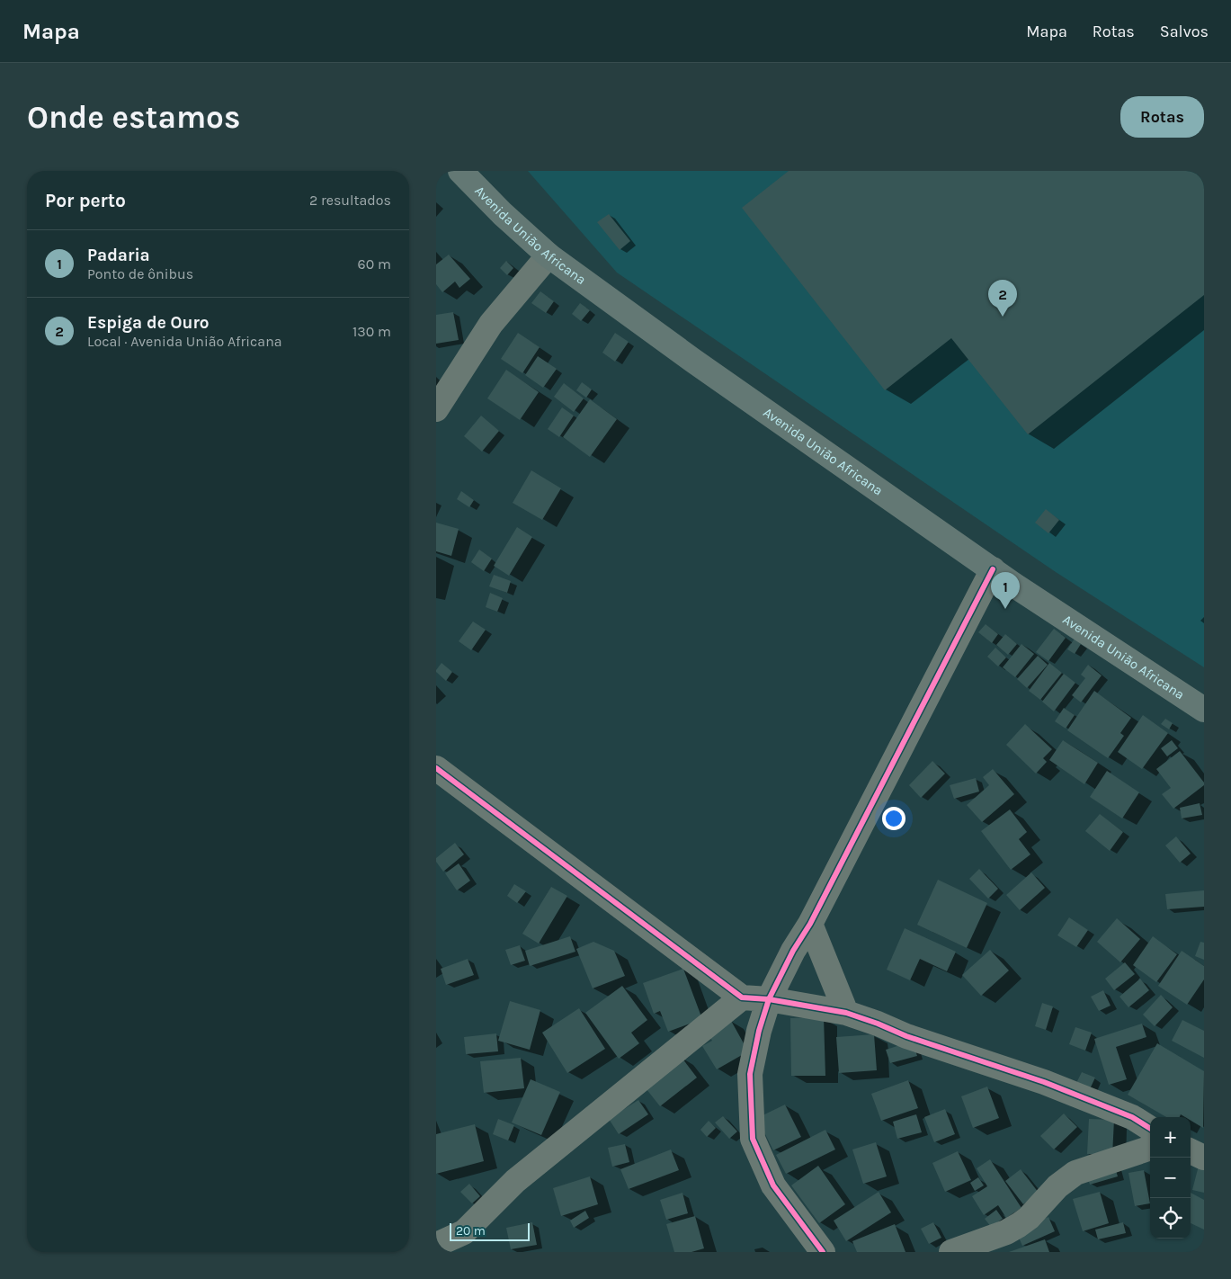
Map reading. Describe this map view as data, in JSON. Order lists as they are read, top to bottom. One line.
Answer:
{"streets":{"main road":["Avenida União Africana"]},"scale_bar":"20 m","page":{"header":"Mapa","nav":["Mapa","Rotas","Salvos"],"buttons":"Rotas","title":"Onde estamos","heading":["Por perto","2 resultados"],"list":[{"mark":"1","name":"Padaria","note":"Ponto de ônibus","value":"60 m"},{"mark":"2","name":"Espiga de Ouro","note":"Local · Avenida União Africana","value":"130 m"}],"pins":["2","1"],"map_buttons":["+","−"],"scale":"20 m"}}
